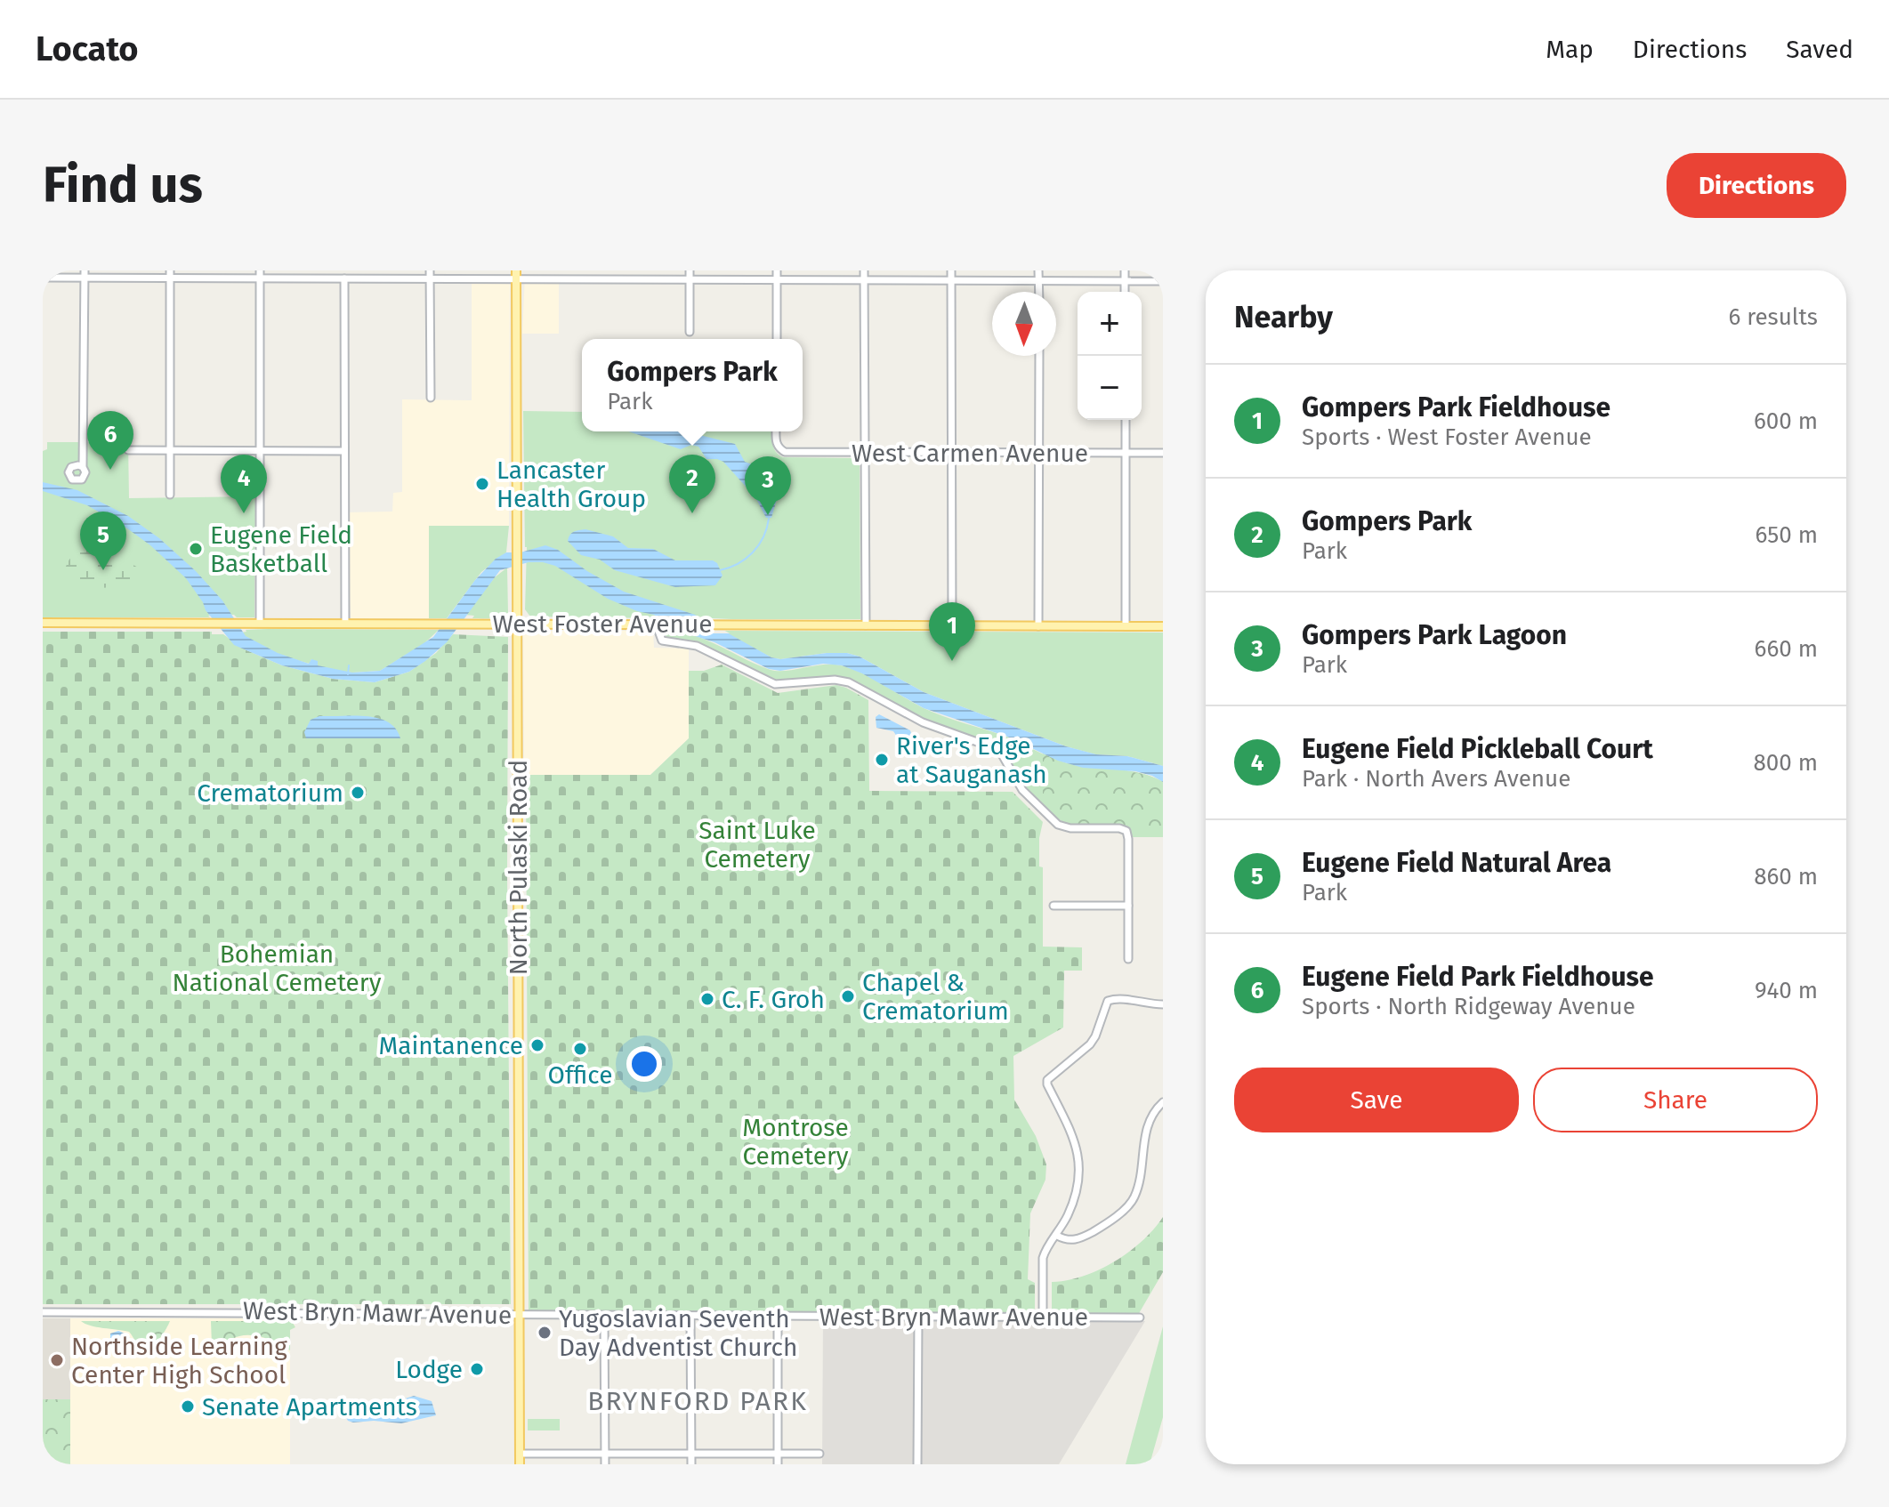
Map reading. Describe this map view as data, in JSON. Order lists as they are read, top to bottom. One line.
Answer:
{"streets":{"main road":["West Foster Avenue","North Pulaski Road"],"street":["West Carmen Avenue","West Bryn Mawr Avenue"]},"crossings":[["West Foster Avenue","North Pulaski Road"],["North Pulaski Road","West Bryn Mawr Avenue"]],"districts":["BRYNFORD PARK"],"parks":["Saint Luke Cemetery","Bohemian National Cemetery","Montrose Cemetery"],"places":["Lancaster Health Group","Eugene Field Basketball","River's Edge at Sauganash","Crematorium","Chapel & Crematorium","C. F. Groh","Maintanence","Office","Yugoslavian Seventh Day Adventist Church","Northside Learning Center High School","Lodge","Senate Apartments"],"north":"bottom","page":{"header":"Locato","nav":["Map","Directions","Saved"],"buttons":["Directions",["Save","Share"]],"title":"Find us","heading":["Nearby","6 results"],"map_buttons":["+","−"],"popup":["Gompers Park","Park"],"list":[{"mark":"1","name":"Gompers Park Fieldhouse","note":"Sports · West Foster Avenue","value":"600 m"},{"mark":"2","name":"Gompers Park","note":"Park","value":"650 m"},{"mark":"3","name":"Gompers Park Lagoon","note":"Park","value":"660 m"},{"mark":"4","name":"Eugene Field Pickleball Court","note":"Park · North Avers Avenue","value":"800 m"},{"mark":"5","name":"Eugene Field Natural Area","note":"Park","value":"860 m"},{"mark":"6","name":"Eugene Field Park Fieldhouse","note":"Sports · North Ridgeway Avenue","value":"940 m"}],"pins":["6","2","4","3","5","1"]}}
